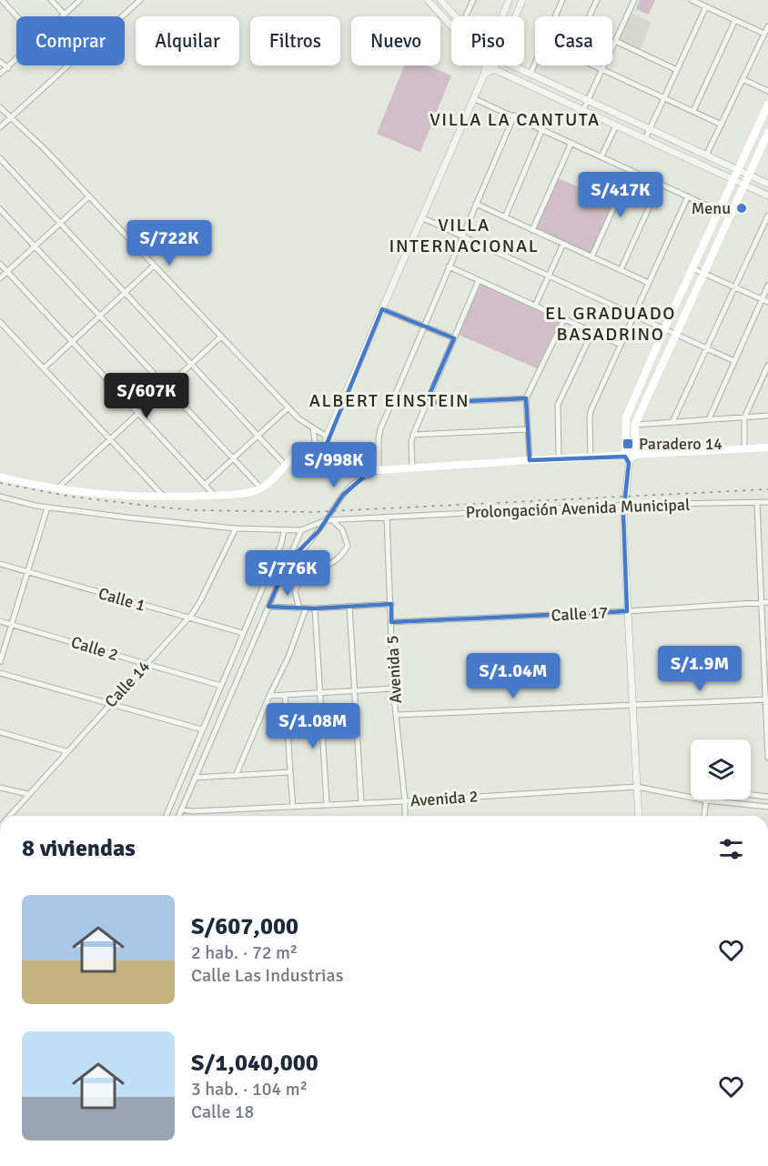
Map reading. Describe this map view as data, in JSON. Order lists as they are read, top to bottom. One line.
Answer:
{"streets":{"street":["Prolongación Avenida Municipal","Calle 1","Calle 17","Calle 2","Avenida 5","Calle 14","Avenida 2"]},"crossings":[["Prolongación Avenida Municipal","Avenida 5"],["Calle 1","Calle 14"],["Calle 17","Avenida 5"],["Calle 2","Calle 14"],["Avenida 5","Avenida 2"]],"districts":["VILLA LA CANTUTA","VILLA INTERNACIONAL","EL GRADUADO BASADRINO","ALBERT EINSTEIN"],"places":{"other":["Menu"],"transit":["Paradero 14"]},"page":{"chip":["Comprar","Alquilar","Filtros","Nuevo","Piso","Casa"],"price":["S/417K","S/722K","S/607K","S/998K","S/776K","S/1.9M","S/1.04M","S/1.08M"],"heading":"8 viviendas","list":[{"name":"S/607,000","note":"2 hab. · 72 m² · Calle Las Industrias"},{"name":"S/1,040,000","note":"3 hab. · 104 m² · Calle 18"}]}}
